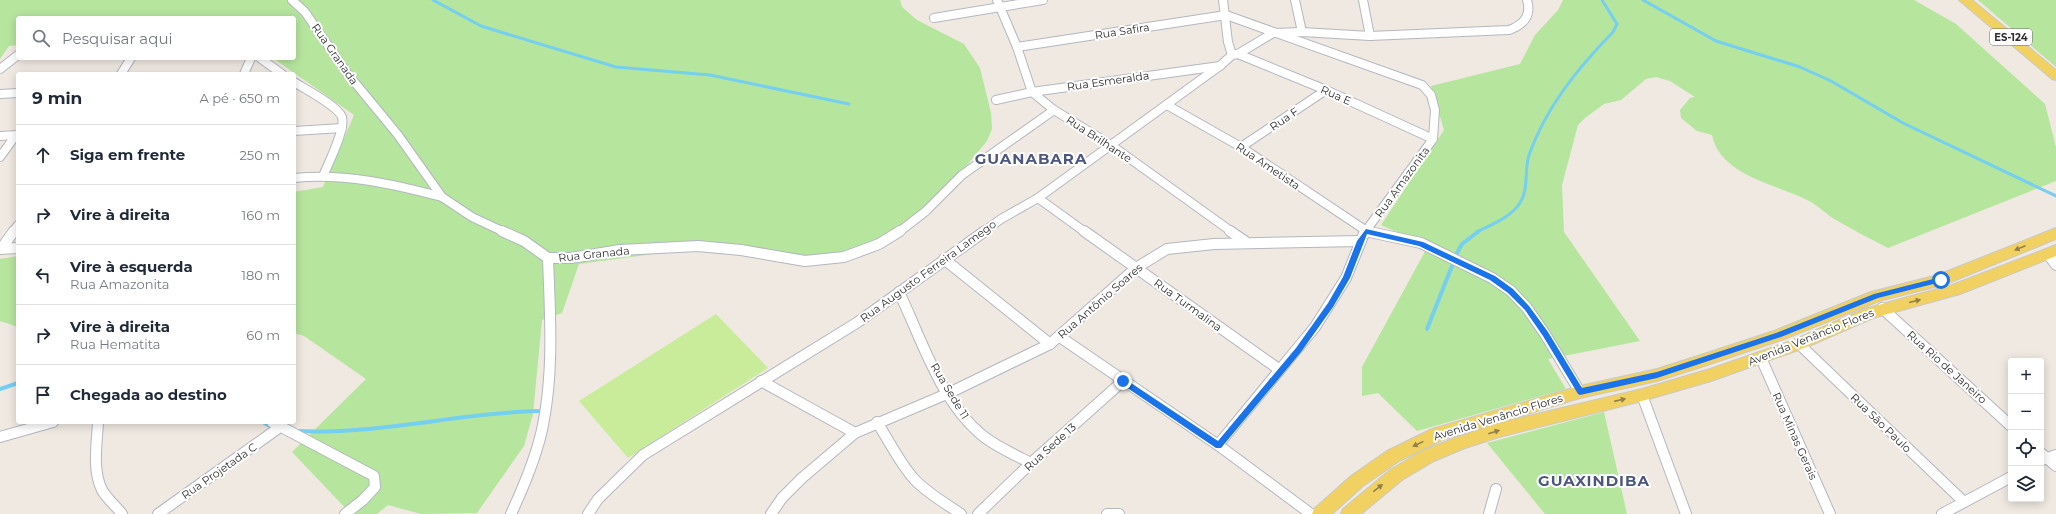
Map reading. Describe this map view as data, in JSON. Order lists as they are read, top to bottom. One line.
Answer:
{"streets":{"main road":["ES-124","Avenida Venâncio Flores"],"street":["Rua Safira","Rua Granada","Rua Esmeralda","Rua E","Rua F","Rua Brilhante","Rua Ametista","Rua Amazonita","Rua Augusto Ferreira Lamego","Rua Antônio Soares","Rua Turmalina","Rua Rio de Janeiro","Rua Sede 11","Rua São Paulo","Rua Minas Gerais","Rua Sede 13","Rua Projetada C"]},"crossings":[["Rua Granada","Rua Brilhante"],["Rua Esmeralda","Rua Brilhante"],["Rua Esmeralda","Rua Augusto Ferreira Lamego"],["Rua E","Rua F"],["Rua E","Rua Amazonita"],["Rua E","Rua Augusto Ferreira Lamego"],["Rua F","Rua Ametista"],["Rua Brilhante","Rua Augusto Ferreira Lamego"],["Rua Brilhante","Rua Antônio Soares"],["Rua Ametista","Rua Amazonita"],["Rua Ametista","Rua Augusto Ferreira Lamego"],["Rua Amazonita","Rua Augusto Ferreira Lamego"],["Rua Amazonita","Rua Antônio Soares"],["Rua Amazonita","Rua Turmalina"],["Rua Augusto Ferreira Lamego","Rua Turmalina"],["Rua Augusto Ferreira Lamego","Rua Sede 11"],["Rua Antônio Soares","Rua Turmalina"],["Rua Antônio Soares","Rua Sede 11"],["Avenida Venâncio Flores","Rua Rio de Janeiro"],["Avenida Venâncio Flores","Rua São Paulo"],["Avenida Venâncio Flores","Rua Minas Gerais"],["Rua Sede 11","Rua Sede 13"]],"districts":["GUANABARA","GUAXINDIBA"],"page":{"search":"Pesquisar aqui","heading":["9 min","A pé · 650 m"],"list":[["Siga em frente","250 m"],["Vire à direita","160 m"],["Vire à esquerda","Rua Amazonita","180 m"],["Vire à direita","Rua Hematita","60 m"],"Chegada ao destino"],"map_buttons":["+","−"]}}
